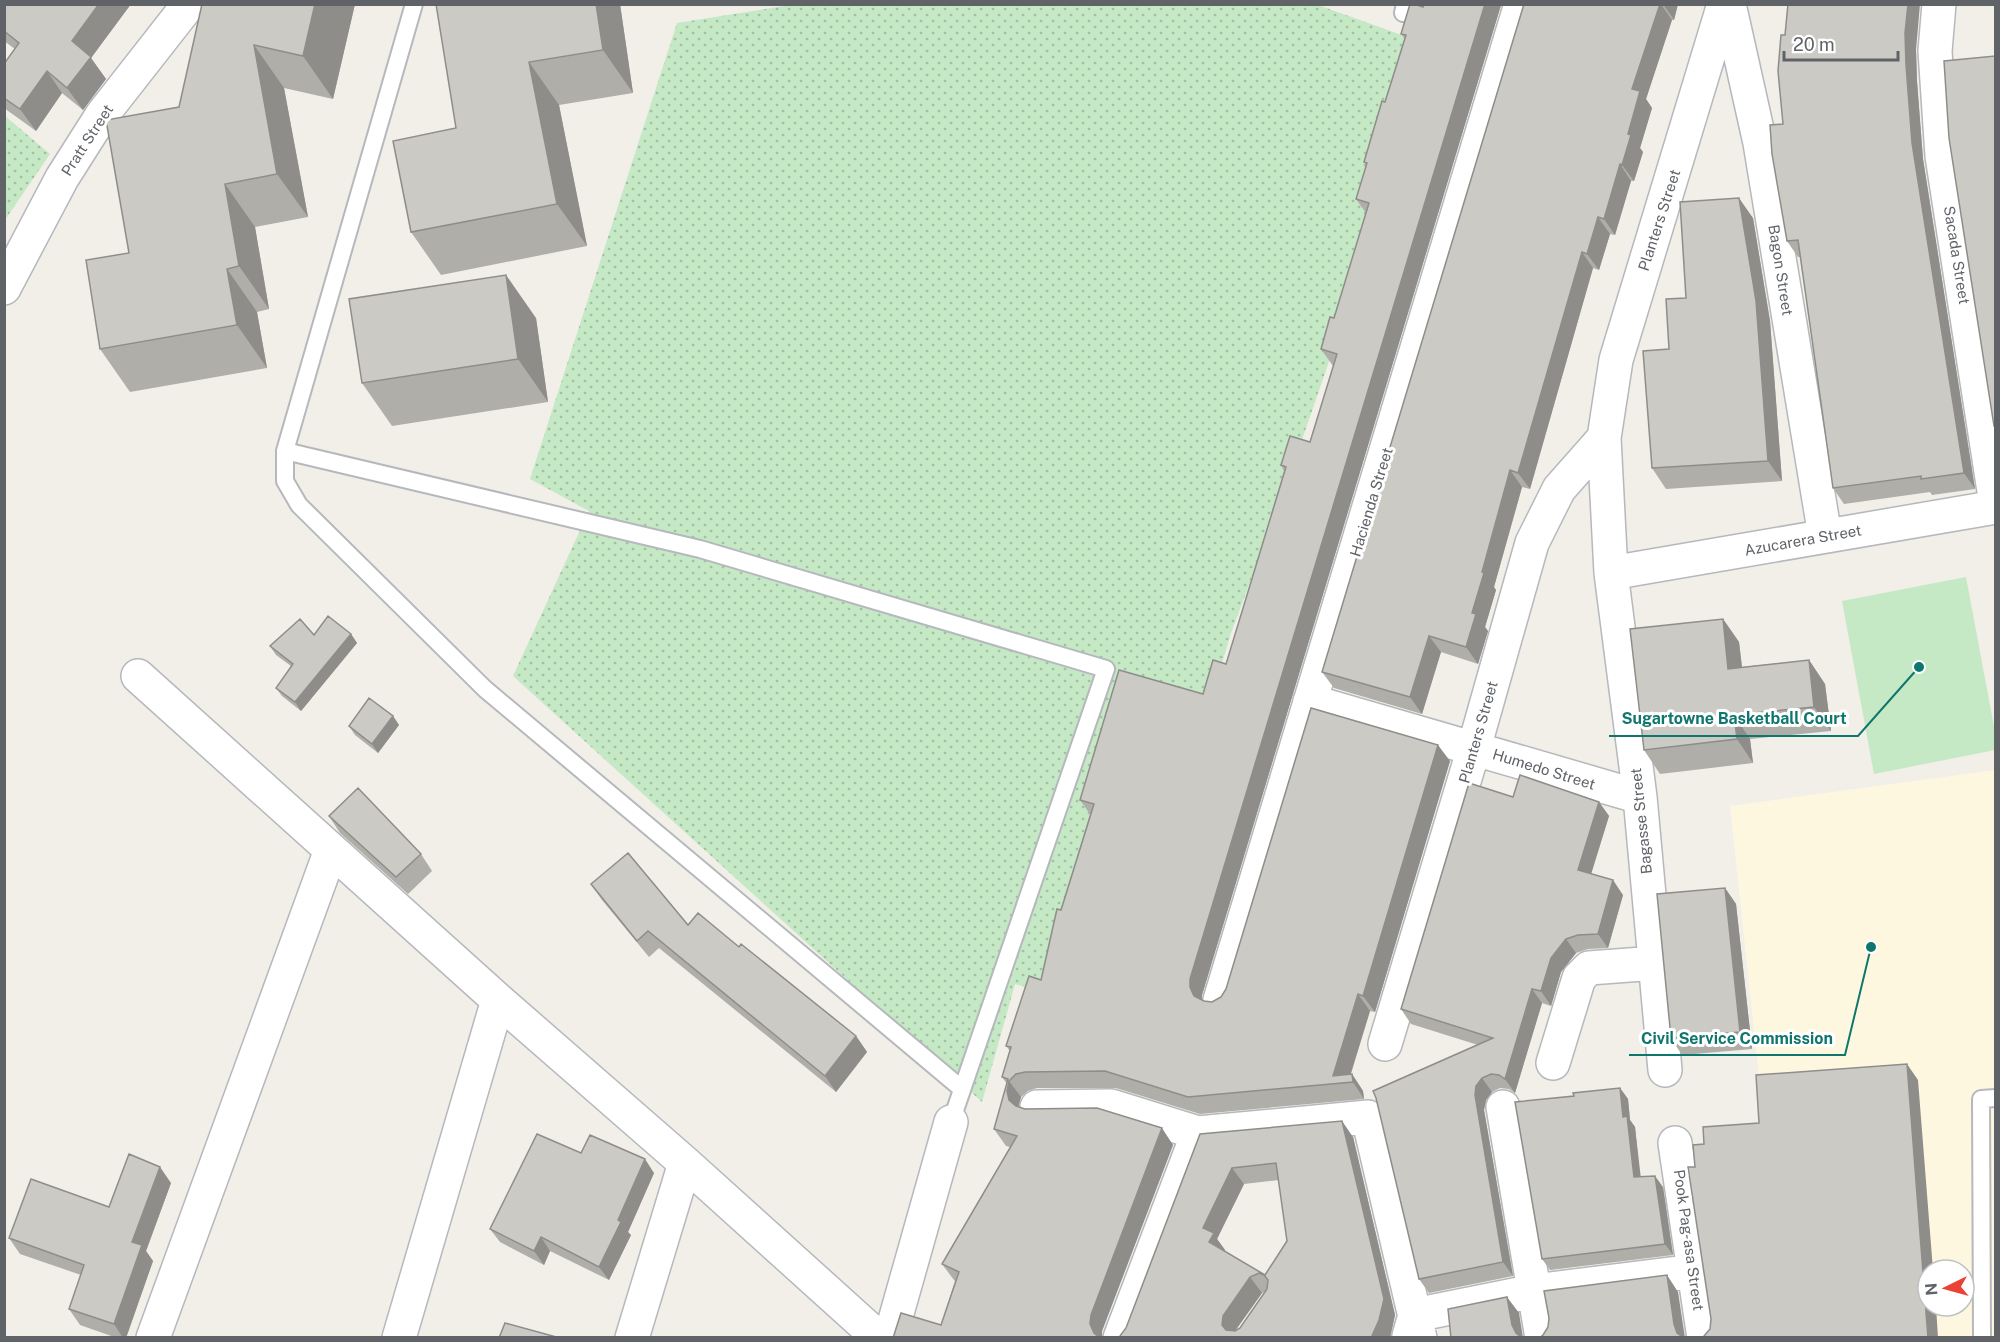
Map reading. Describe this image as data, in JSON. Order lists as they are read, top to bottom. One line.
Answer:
{"streets":{"street":["Pratt Street","Planters Street","Sacada Street","Bagon Street","Hacienda Street","Azucarera Street","Humedo Street","Bagasse Street","Pook Pag-asa Street"]},"crossings":[["Planters Street","Azucarera Street"],["Planters Street","Humedo Street"],["Planters Street","Bagasse Street"],["Sacada Street","Azucarera Street"],["Bagon Street","Azucarera Street"],["Hacienda Street","Humedo Street"],["Azucarera Street","Bagasse Street"],["Humedo Street","Bagasse Street"]],"places":["Sugartowne Basketball Court","Civil Service Commission"],"scale_bar":"20 m","north":"left"}
